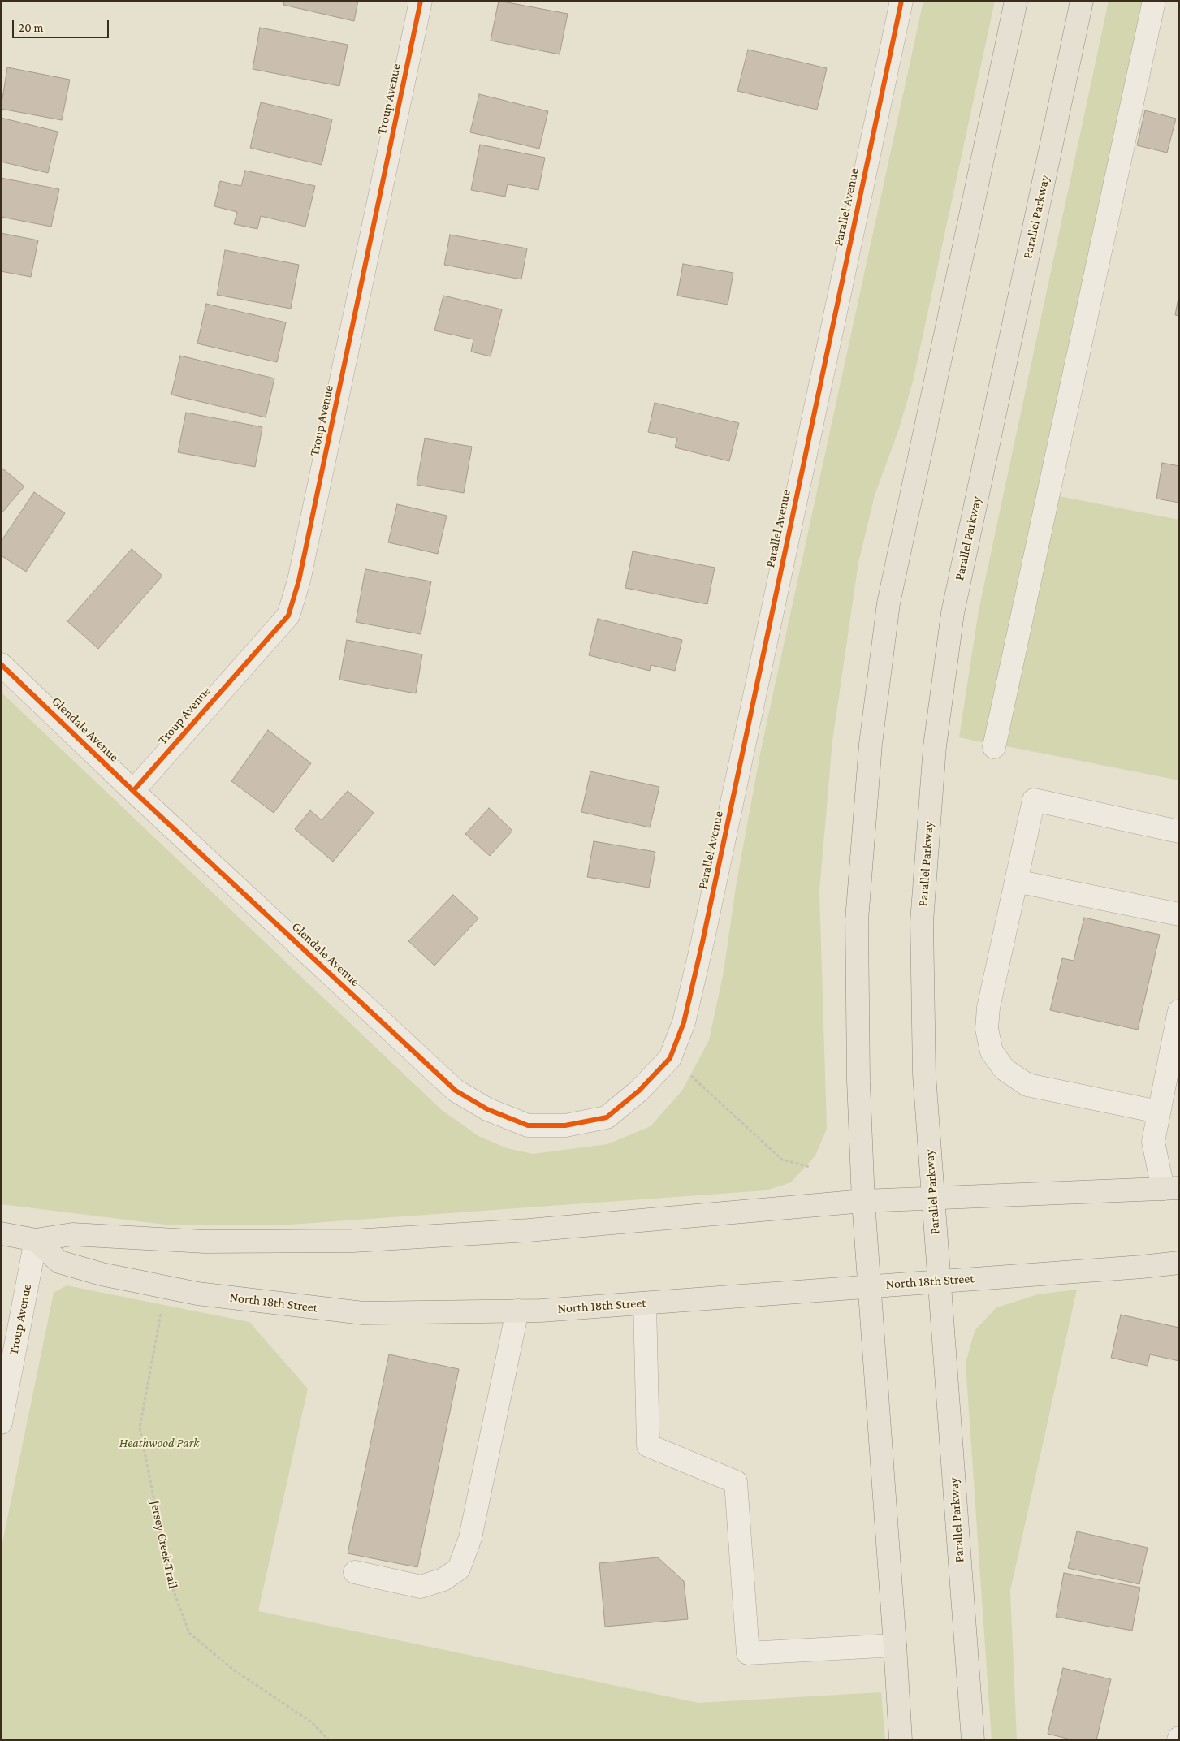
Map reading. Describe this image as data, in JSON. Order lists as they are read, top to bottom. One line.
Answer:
{"streets":{"main road":["Parallel Parkway","North 18th Street"],"street":["Troup Avenue","Parallel Avenue","Glendale Avenue"],"path":["Jersey Creek Trail"]},"crossings":[["Troup Avenue","Glendale Avenue"],["Troup Avenue","North 18th Street"],["Parallel Avenue","Glendale Avenue"],["Parallel Parkway","North 18th Street"]],"parks":["Heathwood Park"],"scale_bar":"20 m"}
